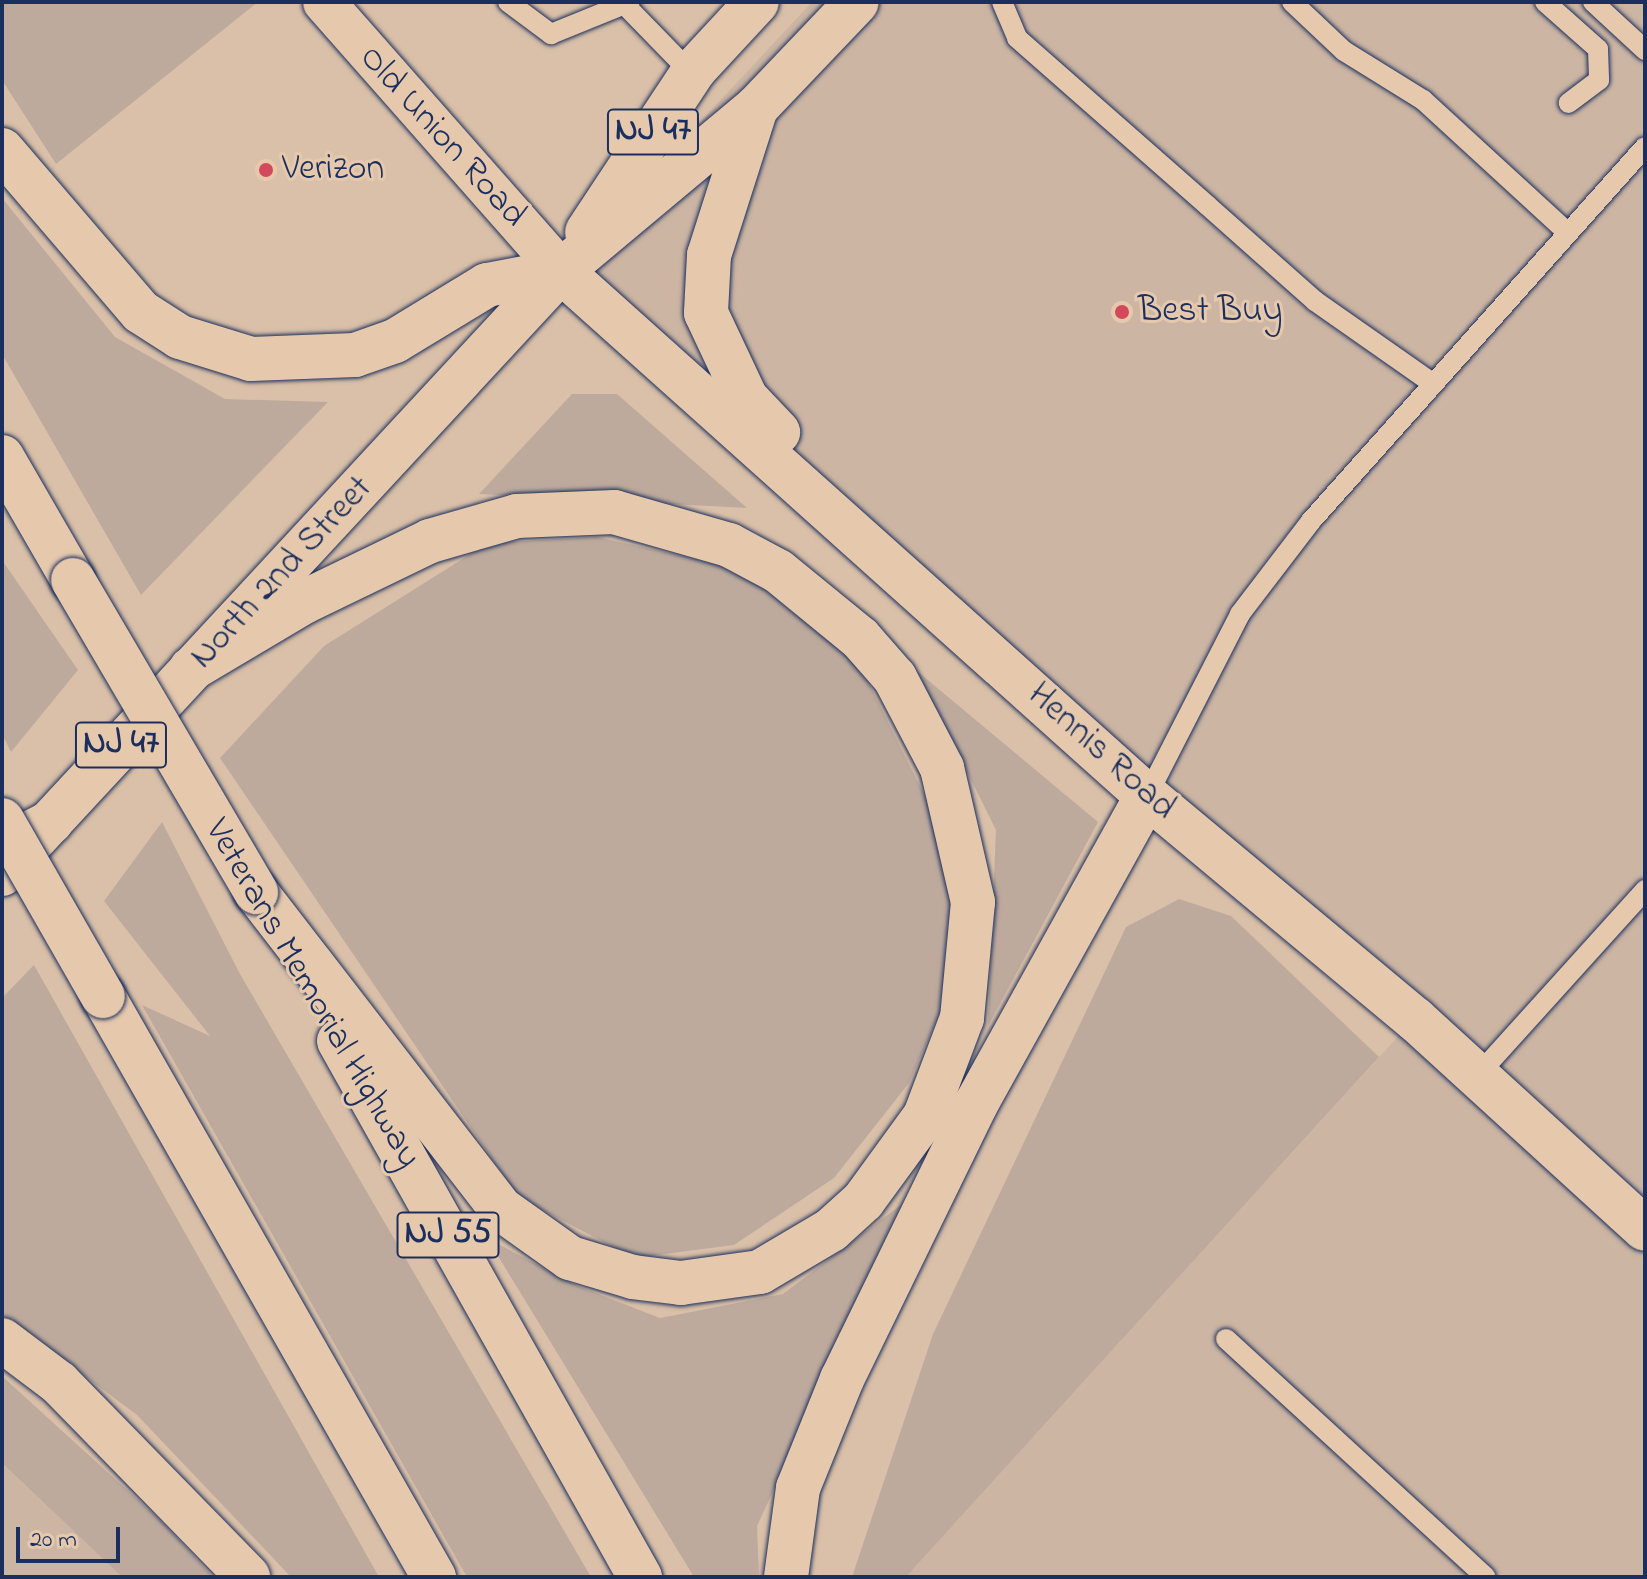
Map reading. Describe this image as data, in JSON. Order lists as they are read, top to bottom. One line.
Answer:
{"streets":{"main road":["NJ 47","North 2nd Street","Hennis Road","Veterans Memorial Highway","NJ 55"],"street":["Old Union Road"]},"crossings":[["NJ 47","Old Union Road"],["NJ 47","North 2nd Street"],["NJ 47","Hennis Road"],["Old Union Road","North 2nd Street"],["Old Union Road","Hennis Road"],["North 2nd Street","Hennis Road"]],"places":["Verizon","Best Buy"],"scale_bar":"20 m"}
